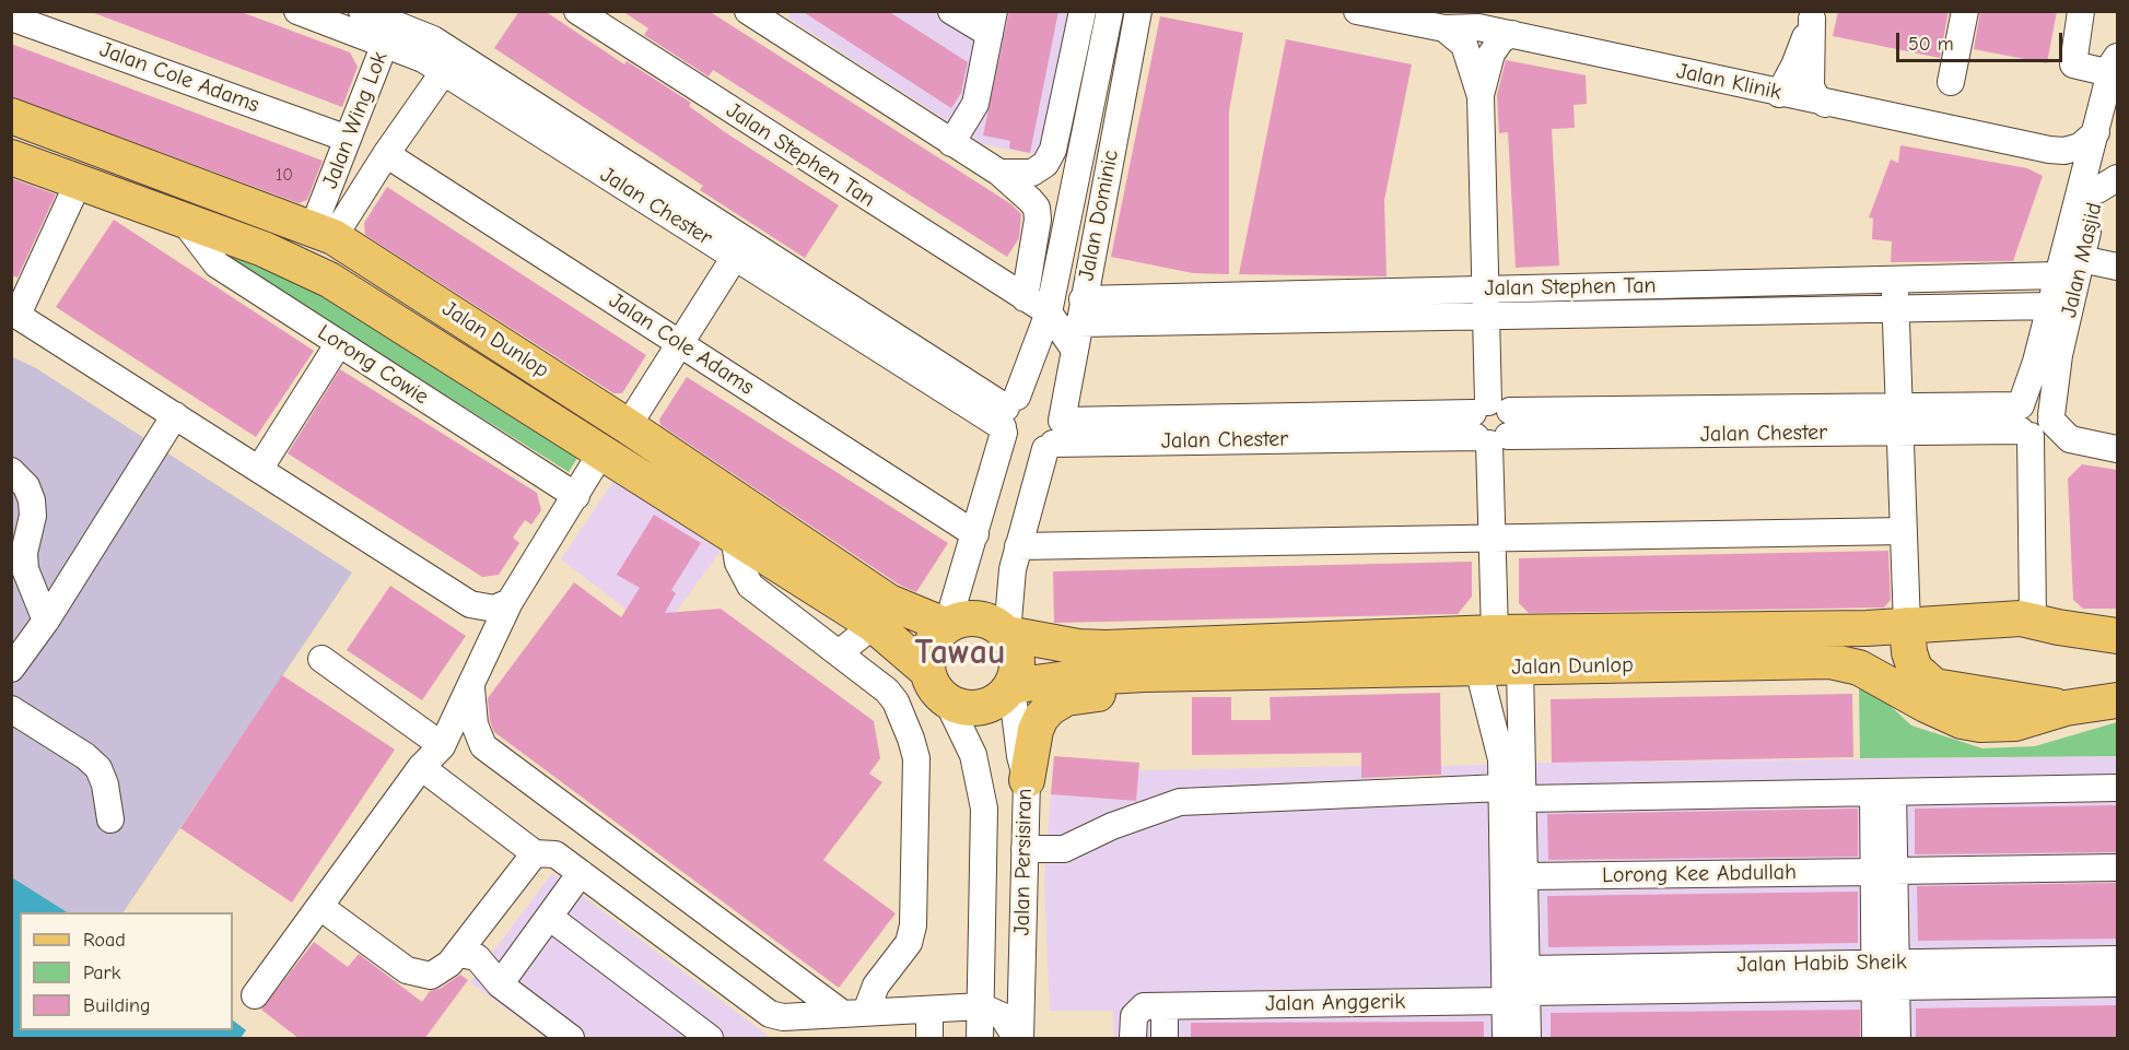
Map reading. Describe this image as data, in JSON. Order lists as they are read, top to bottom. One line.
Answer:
{"streets":{"main road":["Jalan Dunlop"],"street":["Jalan Cole Adams","Jalan Klinik","Jalan Wing Lok","Jalan Stephen Tan","Jalan Chester","Jalan Dominic","Jalan Masjid","Lorong Cowie","Jalan Persisiran","Lorong Kee Abdullah","Jalan Habib Sheik","Jalan Anggerik"]},"crossings":[["Jalan Cole Adams","Jalan Wing Lok"],["Jalan Cole Adams","Jalan Dominic"],["Jalan Wing Lok","Jalan Chester"],["Jalan Wing Lok","Jalan Dunlop"],["Jalan Stephen Tan","Jalan Dominic"],["Jalan Chester","Jalan Dominic"],["Jalan Chester","Jalan Masjid"],["Jalan Dominic","Jalan Dunlop"],["Jalan Dominic","Jalan Persisiran"],["Jalan Masjid","Jalan Dunlop"],["Jalan Dunlop","Lorong Cowie"],["Jalan Dunlop","Jalan Persisiran"],["Jalan Habib Sheik","Jalan Anggerik"]],"districts":["Tawau"],"house_numbers":["10"],"legend":["Road","Park","Building"],"scale_bar":"50 m"}
